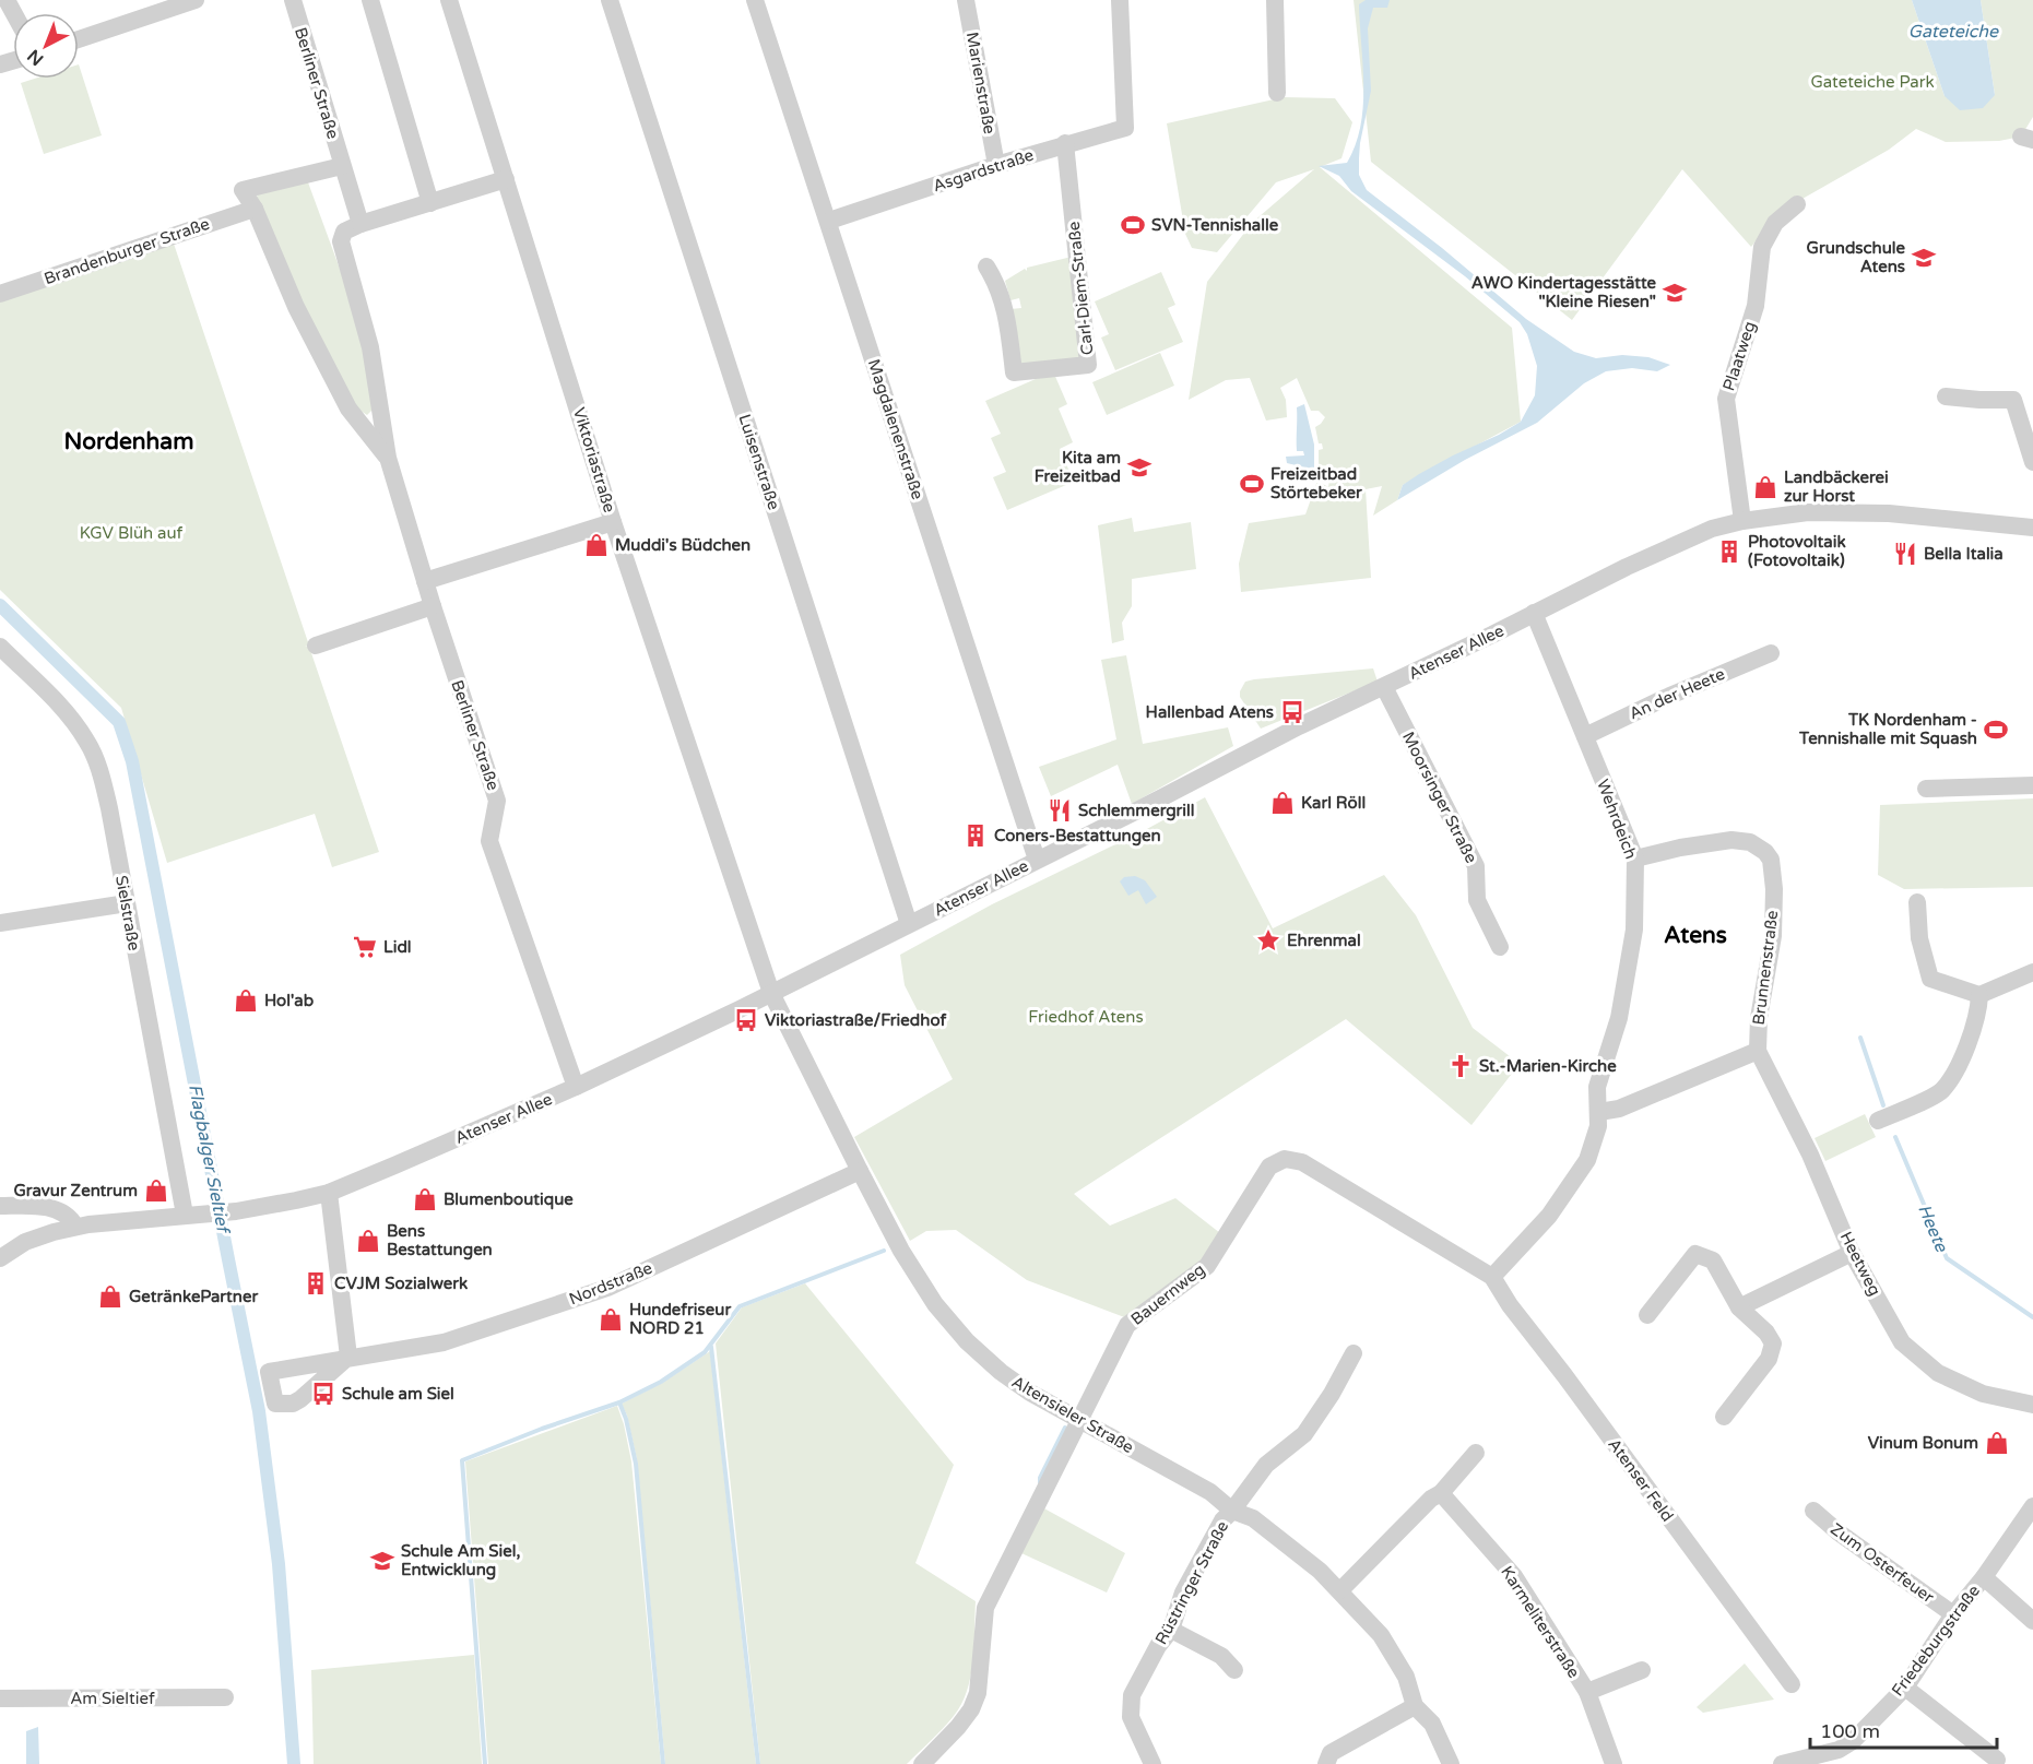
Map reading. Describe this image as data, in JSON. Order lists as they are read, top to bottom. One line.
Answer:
{"streets":{"street":["Berliner Straße","Marienstraße","Asgardstraße","Brandenburger Straße","Carl-Diem-Straße","Plaatweg","Magdalenenstraße","Viktoriastraße","Luisenstraße","Atenser Allee","An der Heete","Moorsinger Straße","Wehrdeich","Sielstraße","Brunnenstraße","Heetweg","Nordstraße","Bauernweg","Altensieler Straße","Atenser Feld","Zum Osterfeuer","Rüstringer Straße","Karmeliterstraße","Friedeburgstraße","Am Sieltief"]},"crossings":[["Berliner Straße","Brandenburger Straße"],["Berliner Straße","Atenser Allee"],["Marienstraße","Asgardstraße"],["Asgardstraße","Carl-Diem-Straße"],["Asgardstraße","Magdalenenstraße"],["Plaatweg","Atenser Allee"],["Magdalenenstraße","Atenser Allee"],["Viktoriastraße","Atenser Allee"],["Viktoriastraße","Altensieler Straße"],["Luisenstraße","Atenser Allee"],["Atenser Allee","Moorsinger Straße"],["Atenser Allee","Wehrdeich"],["Atenser Allee","Sielstraße"],["Atenser Allee","Nordstraße"],["Atenser Allee","Altensieler Straße"],["An der Heete","Wehrdeich"],["Wehrdeich","Brunnenstraße"],["Brunnenstraße","Heetweg"],["Nordstraße","Altensieler Straße"],["Bauernweg","Altensieler Straße"],["Bauernweg","Atenser Feld"],["Altensieler Straße","Rüstringer Straße"],["Zum Osterfeuer","Friedeburgstraße"]],"districts":["Nordenham","Atens"],"water":["Gateteiche","Flagbalger Sieltief","Heete"],"parks":["Gateteiche Park","KGV Blüh auf","Friedhof Atens"],"places":{"sports":["SVN-Tennishalle","Freizeitbad Störtebeker","TK Nordenham - Tennishalle mit Squash"],"school or university":["Grundschule Atens","AWO Kindertagesstätte \"Kleine Riesen\"","Kita am Freizeitbad","Schule Am Siel, Entwicklung"],"shop":["Landbäckerei zur Horst","Muddi's Büdchen","Karl Röll","Hol'ab","Gravur Zentrum","Blumenboutique","Bens Bestattungen","GetränkePartner","Hundefriseur NORD 21","Vinum Bonum"],"building":["Photovoltaik (Fotovoltaik)","Coners-Bestattungen","CVJM Sozialwerk"],"restaurant":["Bella Italia","Schlemmergrill"],"bus stop":["Hallenbad Atens","Viktoriastraße/Friedhof","Schule am Siel"],"place":["Ehrenmal"],"supermarket":["Lidl"],"church":["St.-Marien-Kirche"]},"scale_bar":"100 m","north":"bottom left"}
